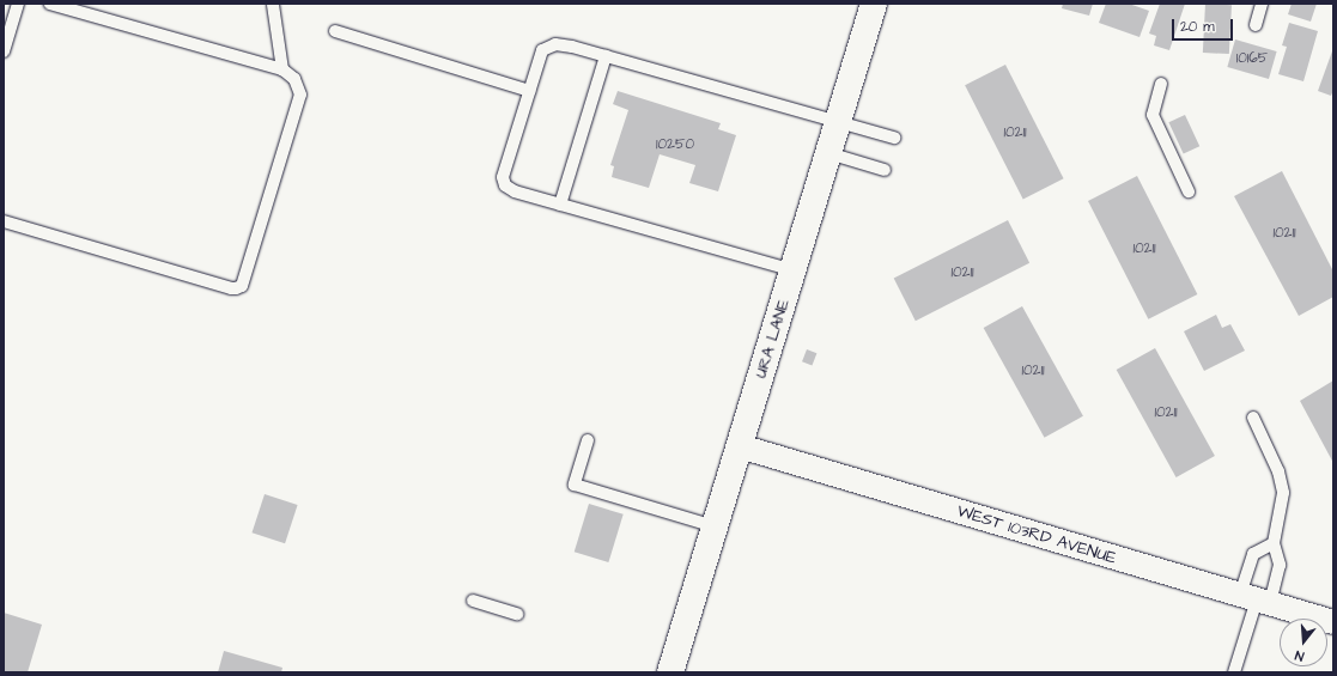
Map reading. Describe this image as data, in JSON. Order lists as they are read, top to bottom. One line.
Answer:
{"streets":{"street":["URA LANE","WEST 103RD AVENUE"]},"crossings":[["URA LANE","WEST 103RD AVENUE"]],"house_numbers":["10165","10211","10250","10211","10211","10211","10211","10211"],"scale_bar":"20 m","north":"bottom"}
